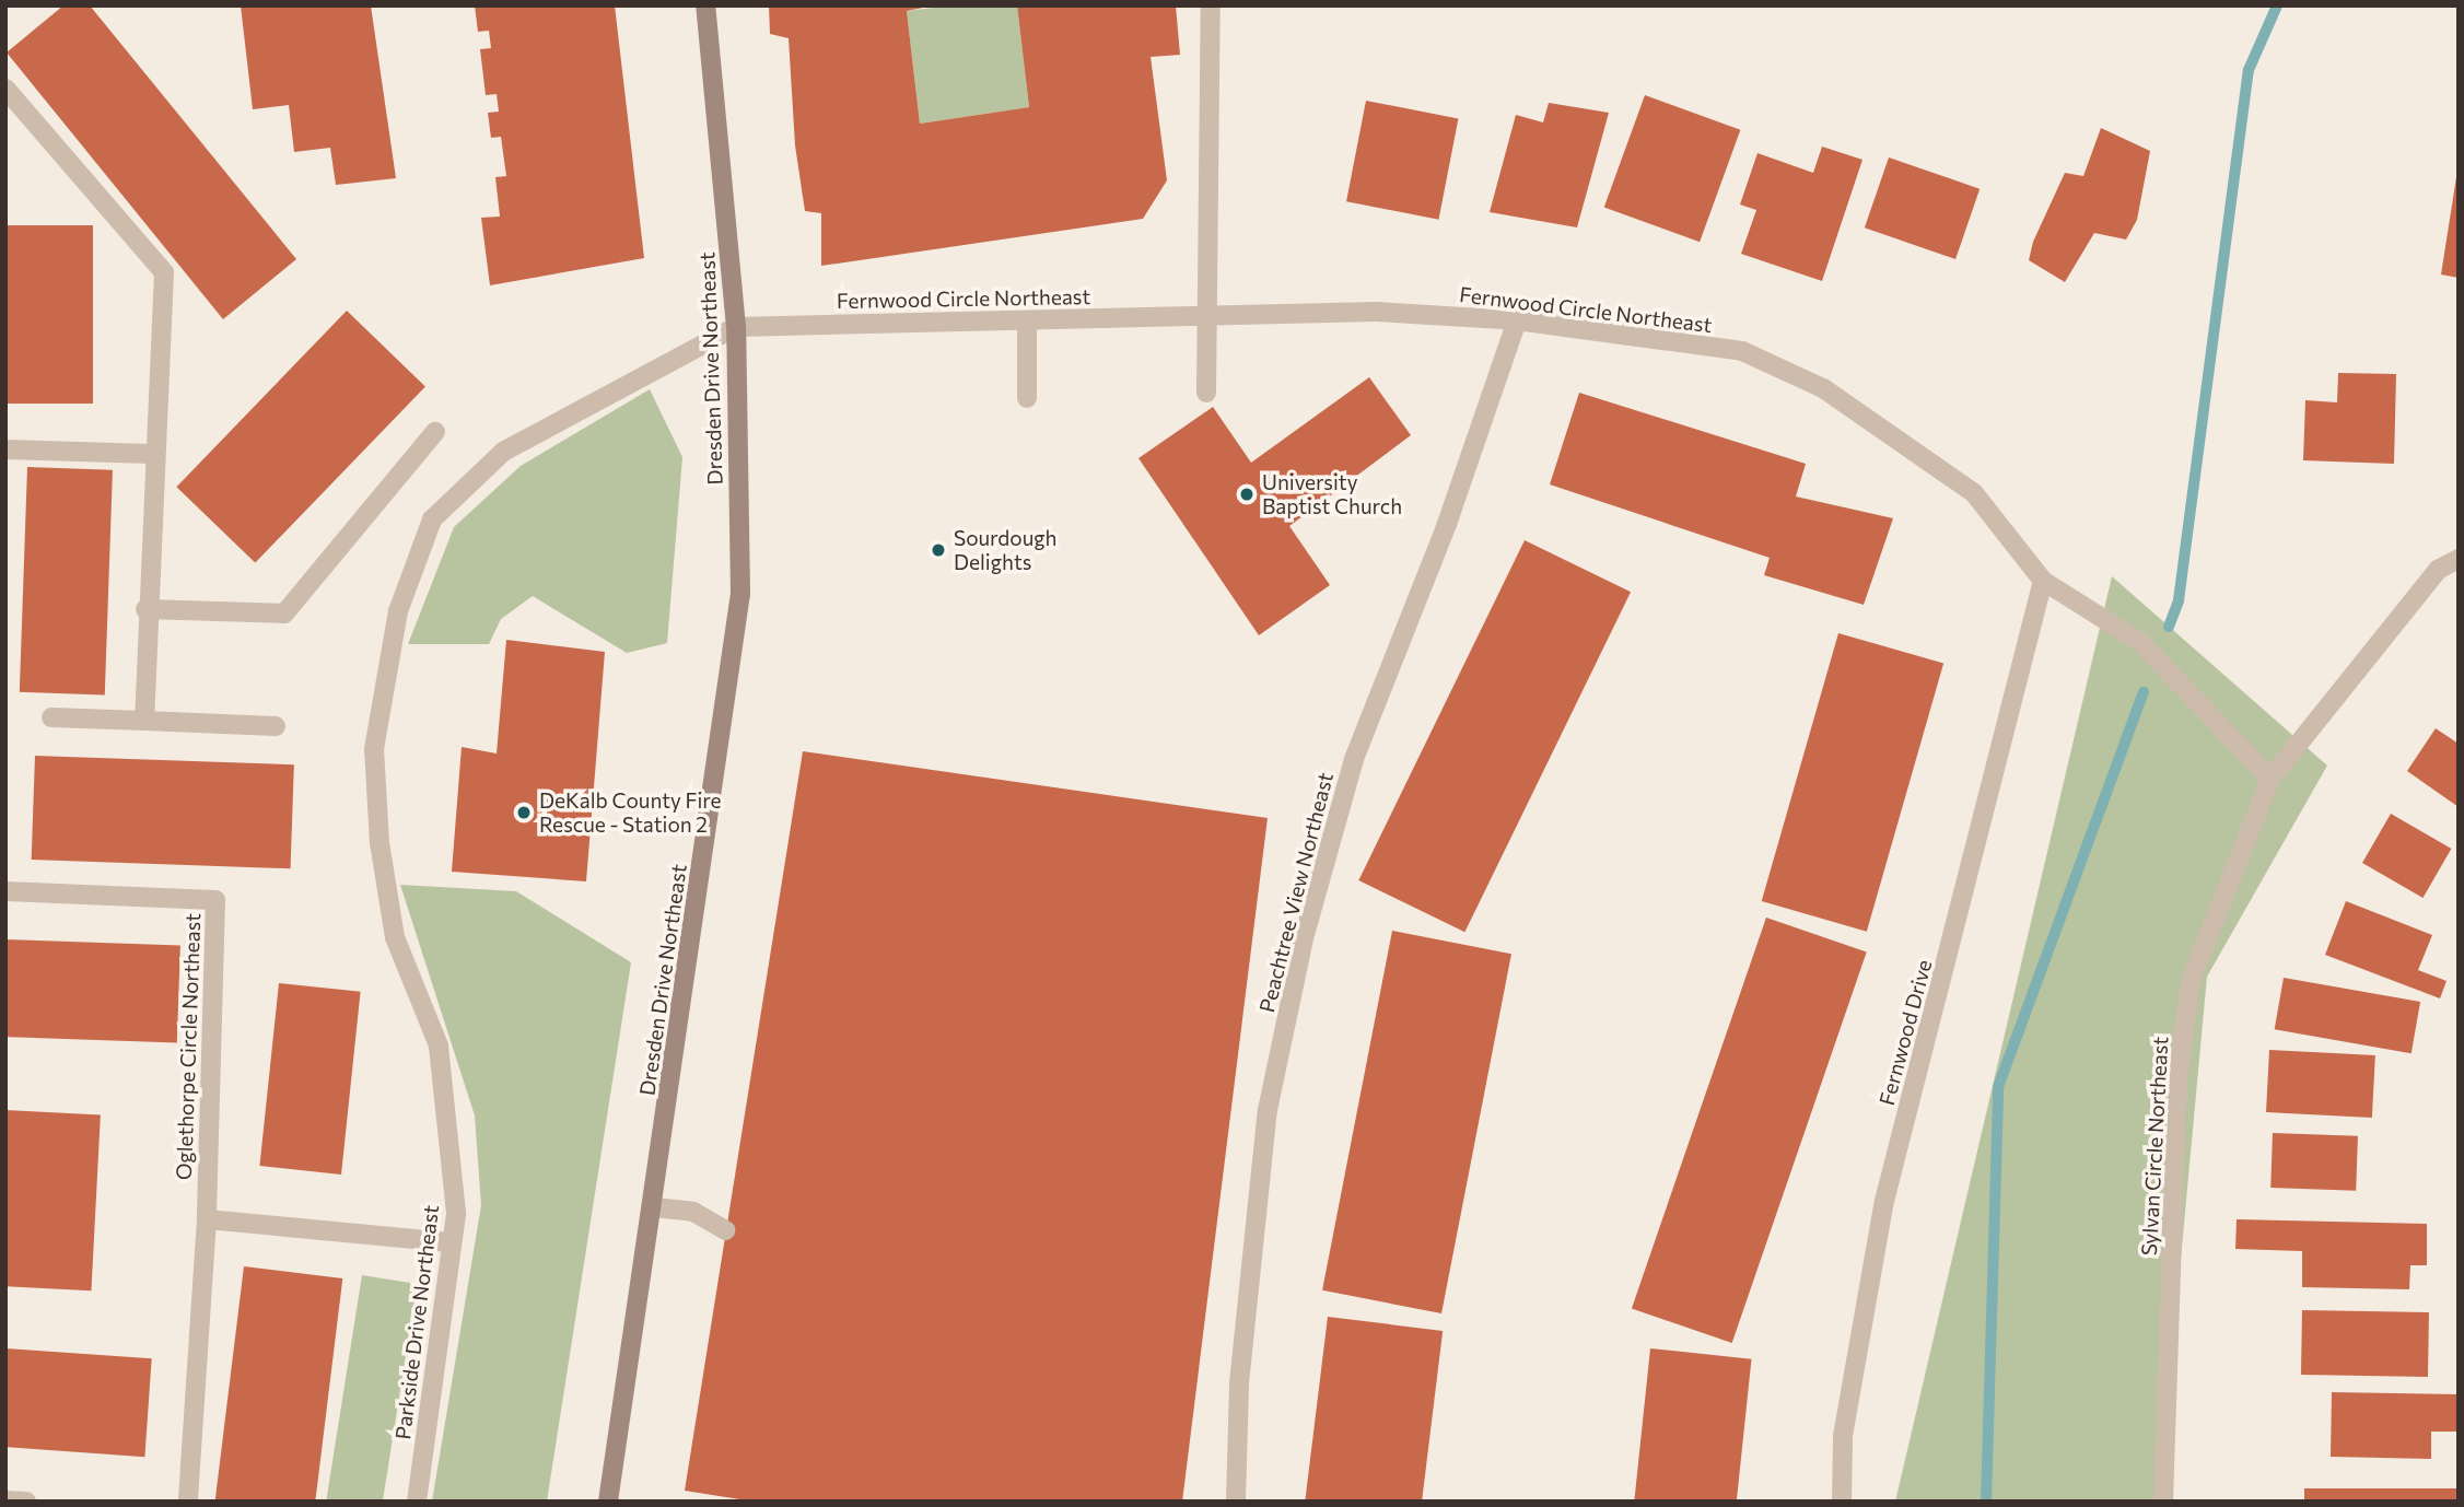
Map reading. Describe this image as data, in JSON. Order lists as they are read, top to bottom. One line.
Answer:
{"streets":{"street":["Fernwood Circle Northeast","Dresden Drive Northeast","Peachtree View Northeast","Fernwood Drive","Oglethorpe Circle Northeast","Sylvan Circle Northeast","Parkside Drive Northeast"]},"crossings":[["Fernwood Circle Northeast","Dresden Drive Northeast"],["Fernwood Circle Northeast","Peachtree View Northeast"],["Fernwood Circle Northeast","Fernwood Drive"],["Fernwood Circle Northeast","Sylvan Circle Northeast"],["Fernwood Circle Northeast","Parkside Drive Northeast"],["Dresden Drive Northeast","Parkside Drive Northeast"]],"places":["University Baptist Church","Sourdough Delights","DeKalb County Fire Rescue - Station 2"]}
